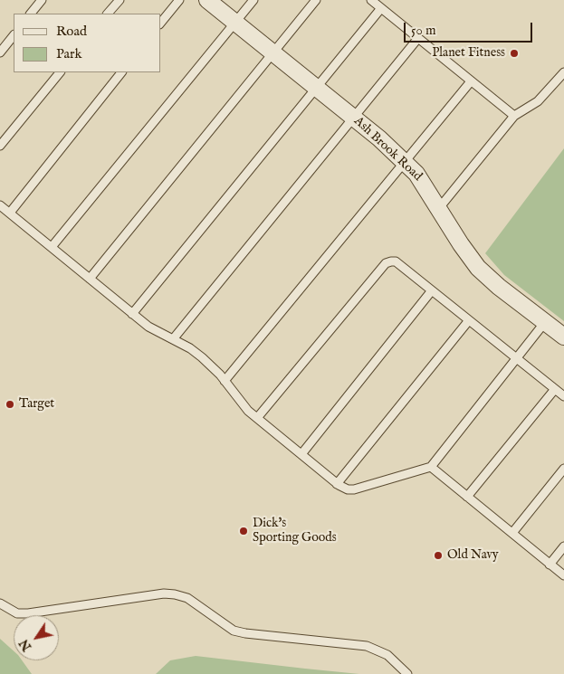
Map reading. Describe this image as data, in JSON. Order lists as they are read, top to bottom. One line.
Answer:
{"streets":{"street":["Ash Brook Road"]},"places":["Planet Fitness","Target","Dick's Sporting Goods","Old Navy"],"legend":["Road","Park"],"scale_bar":"50 m","north":"bottom left"}
